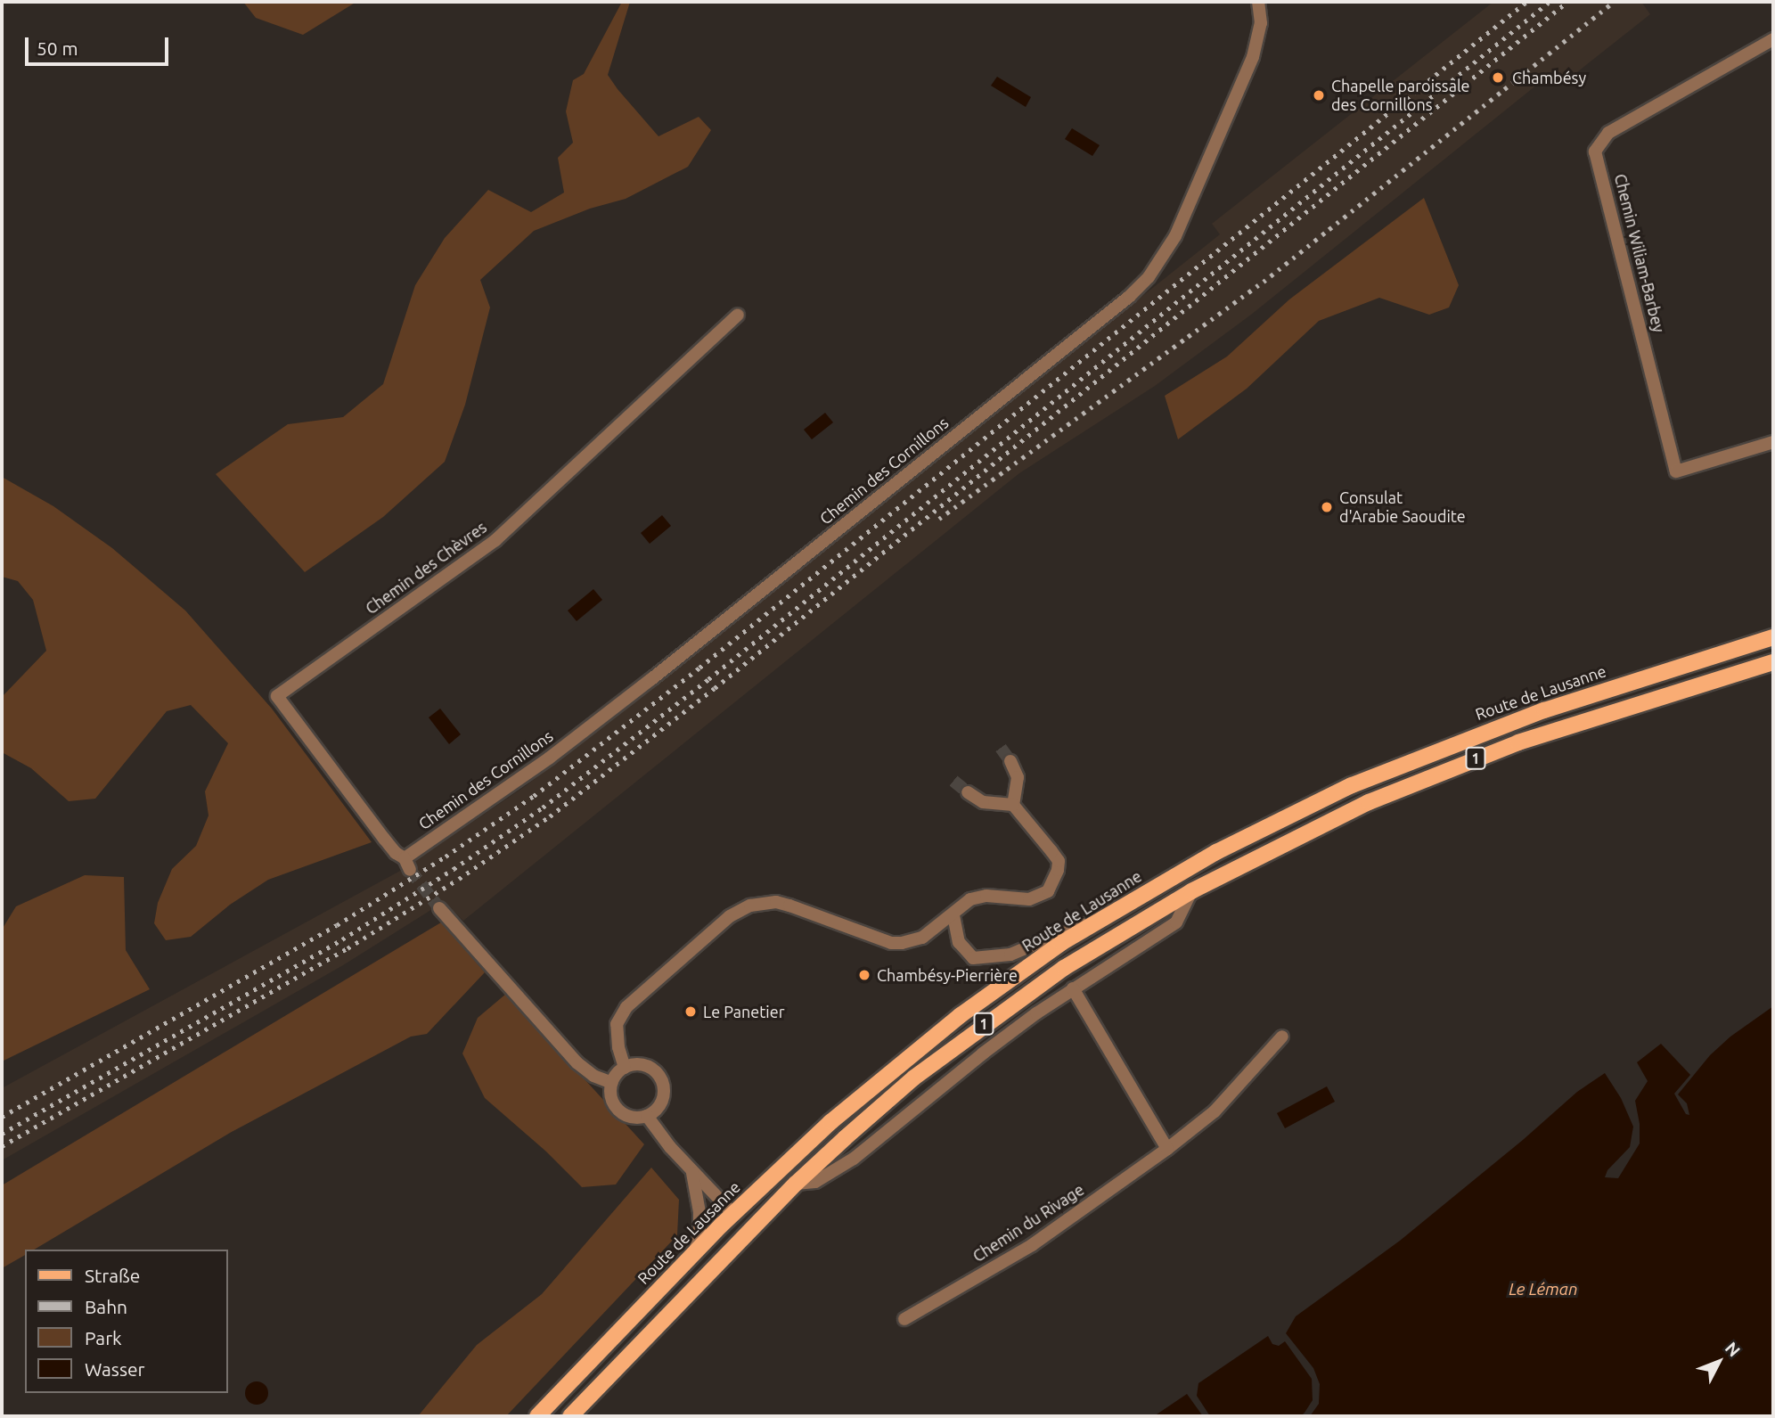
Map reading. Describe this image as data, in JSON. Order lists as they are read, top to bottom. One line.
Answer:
{"streets":{"main road":["Route de Lausanne","1"],"street":["Chemin Wiliam-Barbey","Chemin des Cornillons","Chemin des Chèvres","Chemin du Rivage"]},"crossings":[["Chemin des Cornillons","Chemin des Chèvres"]],"water":["Le Léman"],"places":["Chambésy","Chapelle paroissale des Cornillons","Consulat d'Arabie Saoudite","Chambésy-Pierrière","Le Panetier"],"legend":["Straße","Bahn","Park","Wasser"],"scale_bar":"50 m","north":"top right"}
